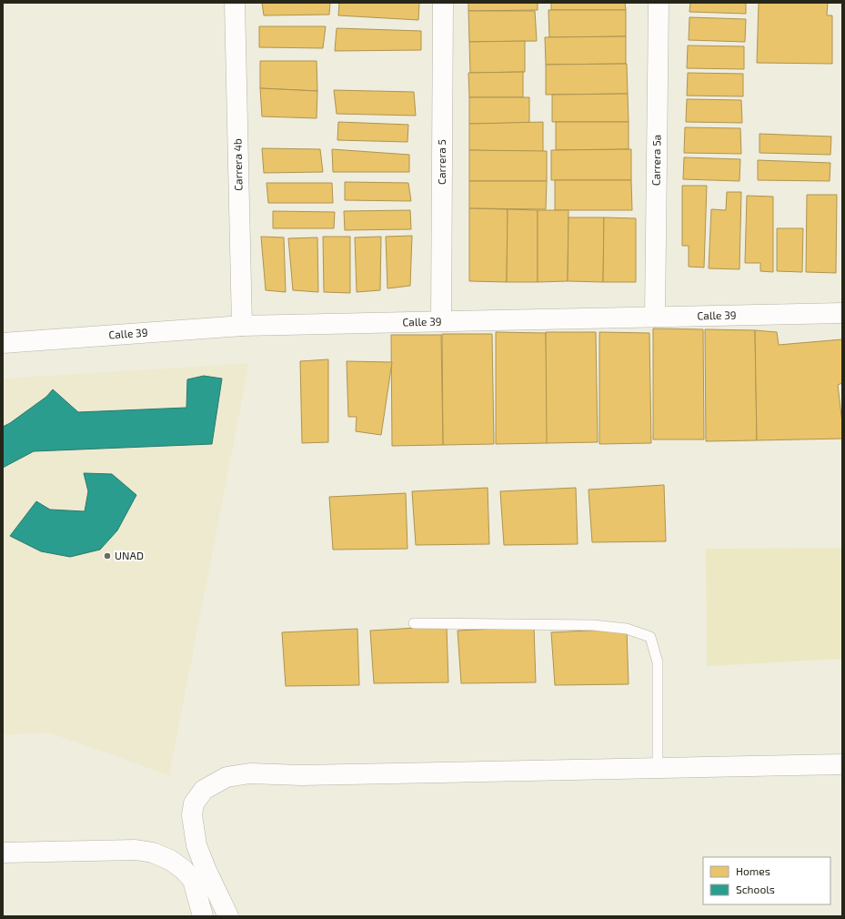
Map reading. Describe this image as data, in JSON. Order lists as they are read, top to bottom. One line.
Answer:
{"streets":{"street":["Carrera 5a","Carrera 5","Carrera 4b","Calle 39"]},"crossings":[["Carrera 5a","Calle 39"],["Carrera 5","Calle 39"],["Carrera 4b","Calle 39"]],"places":["UNAD"],"legend":["Homes","Schools"]}
